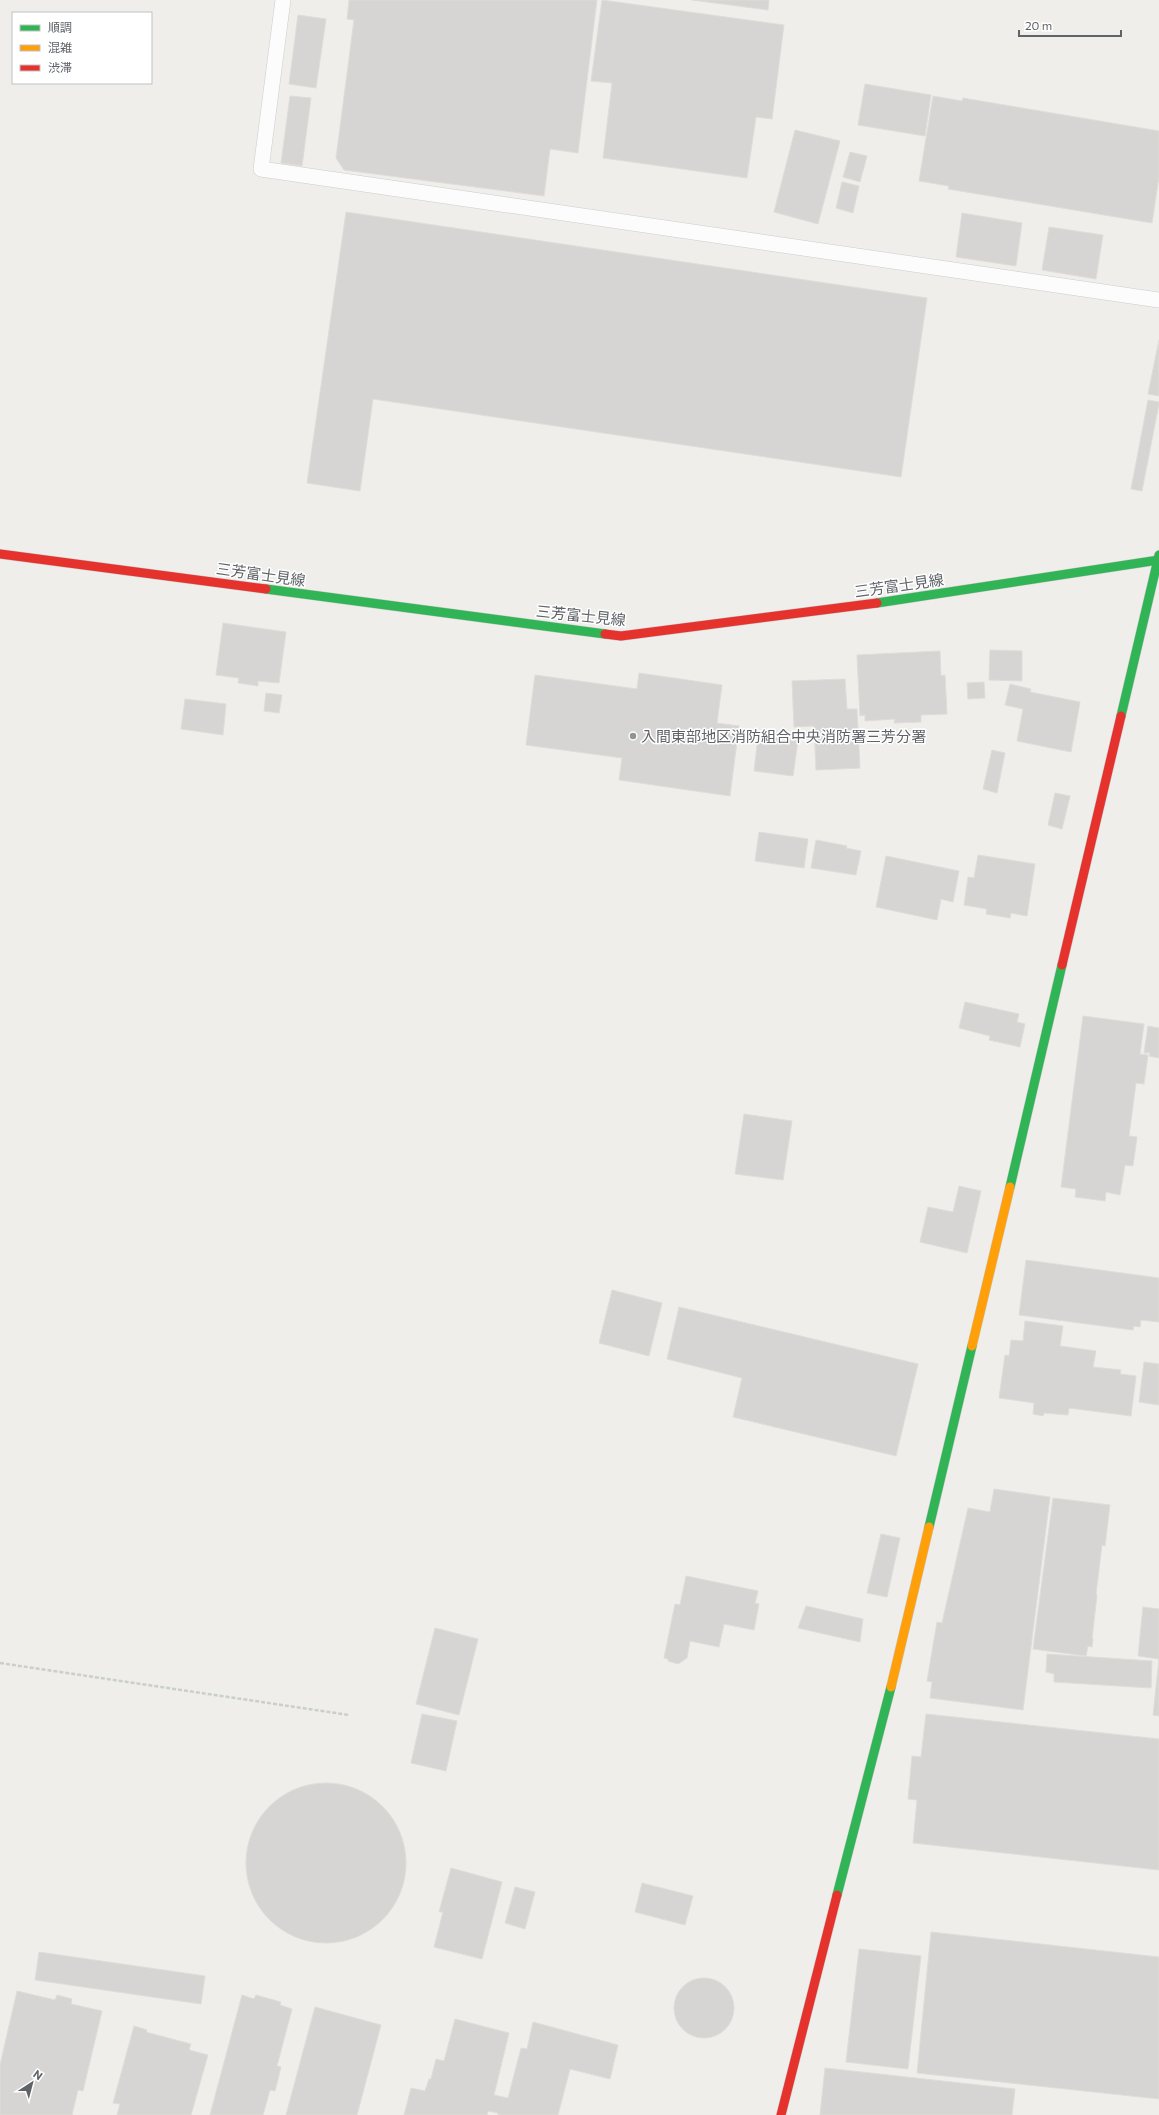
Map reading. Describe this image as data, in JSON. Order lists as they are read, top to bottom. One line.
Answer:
{"streets":{"street":["三芳富士見線"]},"places":["入間東部地区消防組合中央消防署三芳分署"],"legend":["順調","混雑","渋滞"],"scale_bar":"20 m","north":"top right"}
